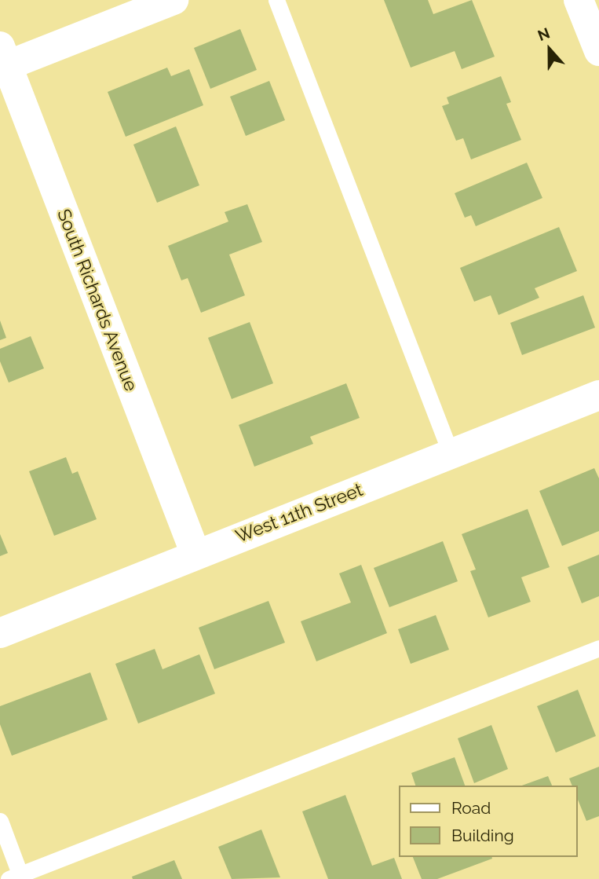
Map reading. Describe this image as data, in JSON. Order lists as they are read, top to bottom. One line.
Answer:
{"streets":{"street":["South Richards Avenue","West 11th Street"]},"crossings":[["South Richards Avenue","West 11th Street"]],"legend":["Road","Building"],"north":"top"}
